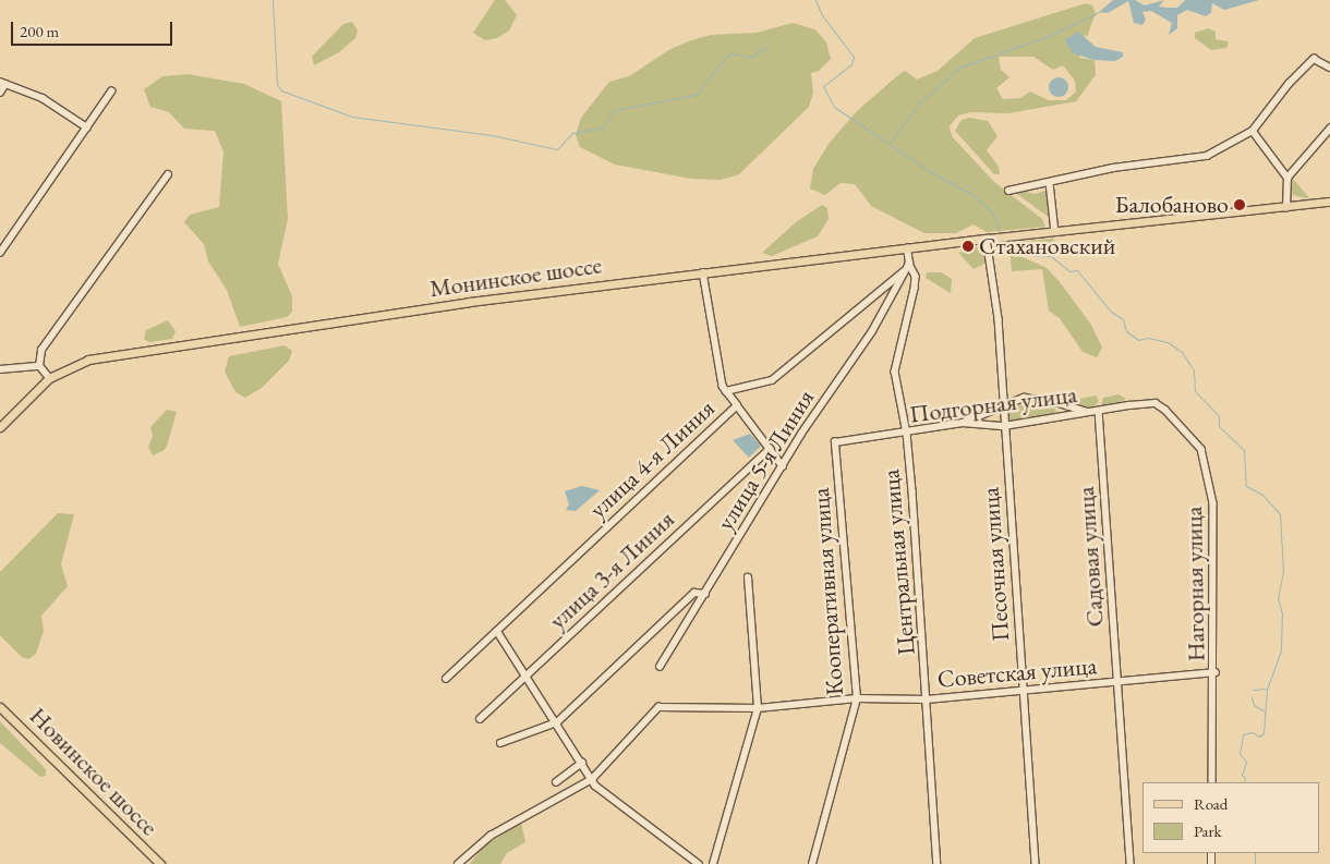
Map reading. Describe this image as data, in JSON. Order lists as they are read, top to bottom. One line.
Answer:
{"streets":{"main road":["Монинское шоссе","Новинское шоссе"],"street":["Подгорная улица","улица 4-я Линия","улица 5-я Линия","Садовая улица","Центральная улица","Песочная улица","улица 3-я Линия","Нагорная улица","Кооперативная улица","Советская улица"]},"crossings":[["Монинское шоссе","Центральная улица"],["Подгорная улица","Садовая улица"],["Подгорная улица","Центральная улица"],["Подгорная улица","Песочная улица"],["Подгорная улица","Нагорная улица"],["Подгорная улица","Кооперативная улица"],["улица 4-я Линия","улица 5-я Линия"],["Садовая улица","Советская улица"],["Центральная улица","Советская улица"],["Песочная улица","Советская улица"],["Нагорная улица","Советская улица"],["Кооперативная улица","Советская улица"]],"places":["Балобаново","Стахановский"],"legend":["Road","Park"],"scale_bar":"200 m"}
